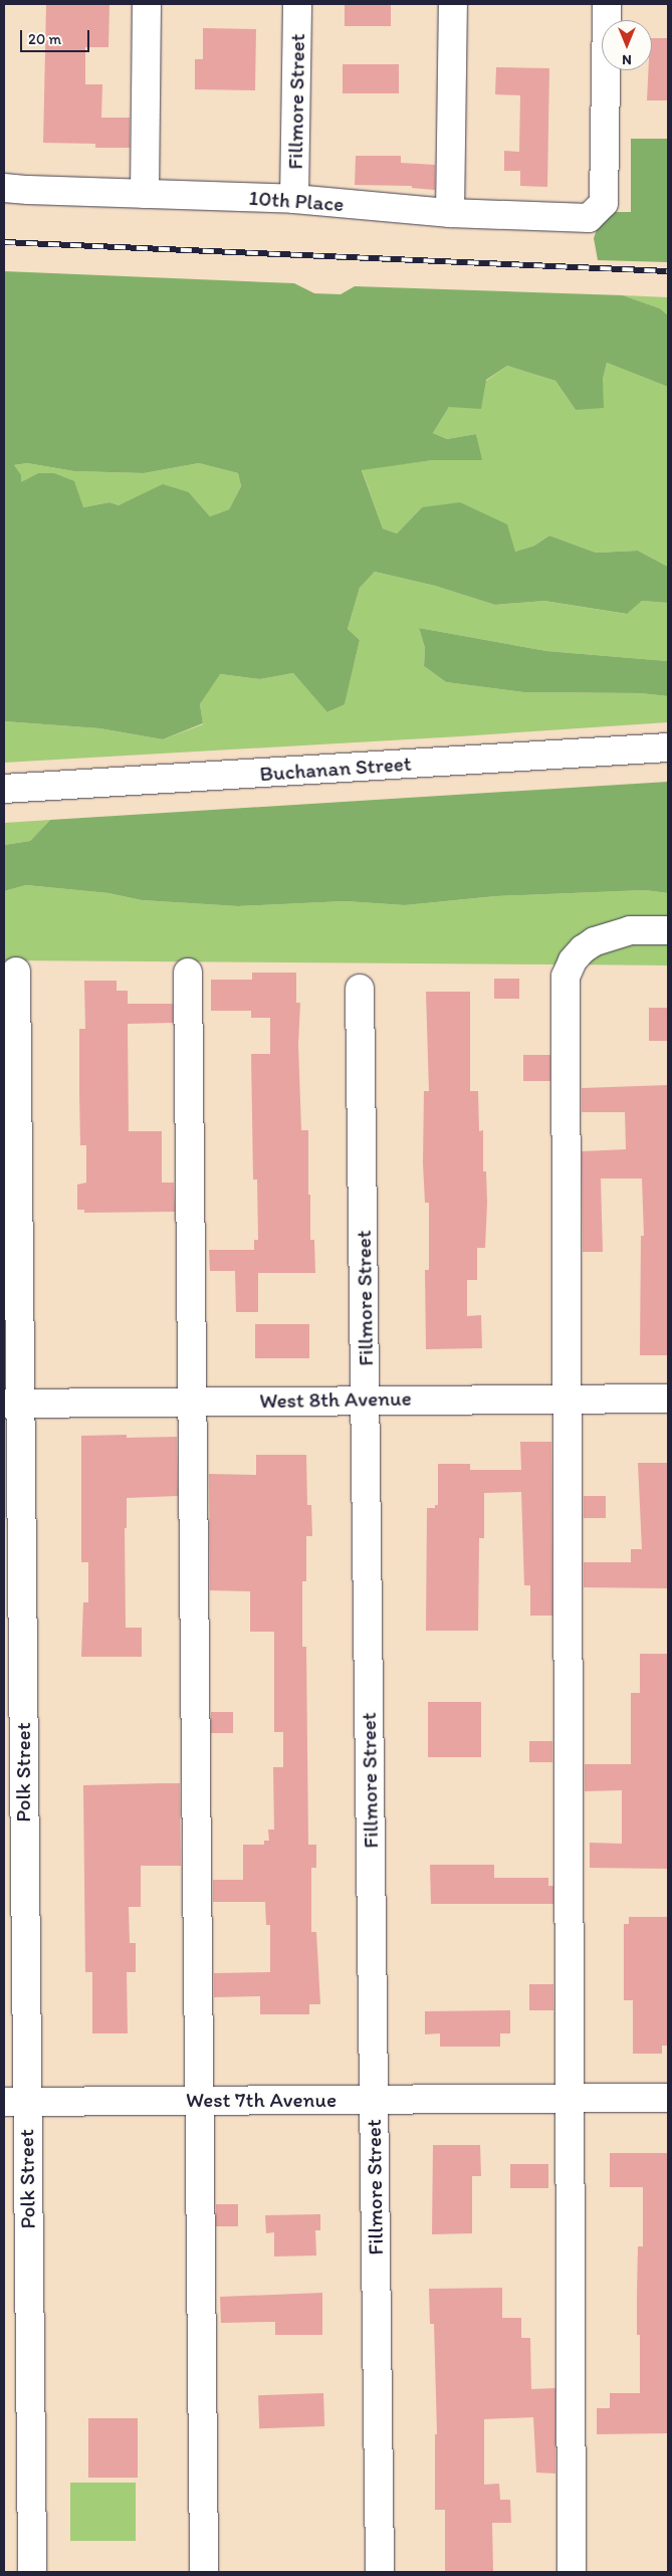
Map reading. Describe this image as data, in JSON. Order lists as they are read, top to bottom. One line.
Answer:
{"streets":{"street":["Fillmore Street","10th Place","Buchanan Street","West 8th Avenue","Polk Street","West 7th Avenue"]},"crossings":[["Fillmore Street","10th Place"],["Fillmore Street","West 8th Avenue"],["Fillmore Street","West 7th Avenue"],["West 8th Avenue","Polk Street"],["Polk Street","West 7th Avenue"]],"scale_bar":"20 m","north":"bottom"}
